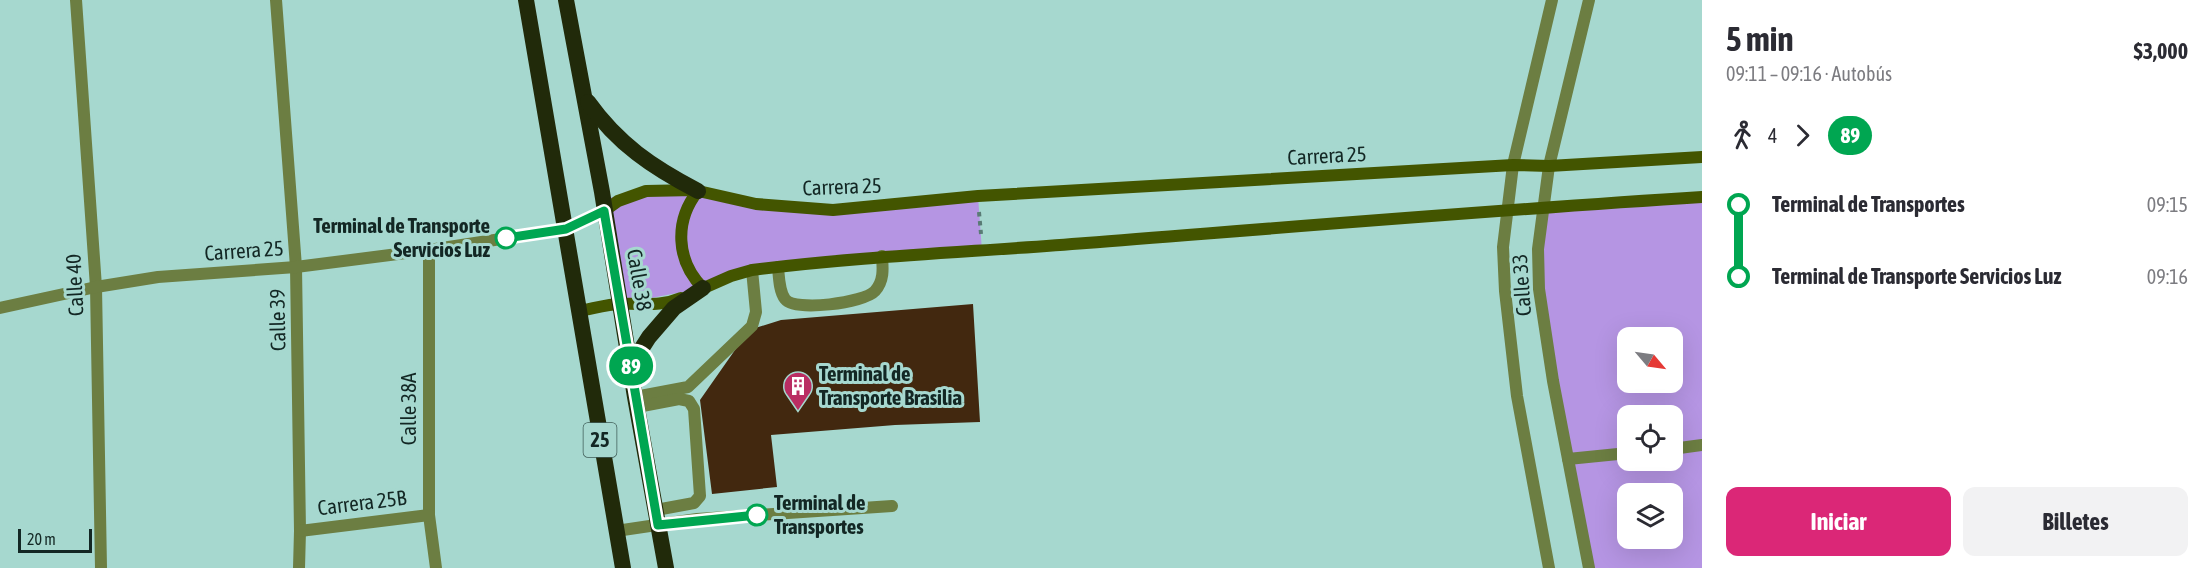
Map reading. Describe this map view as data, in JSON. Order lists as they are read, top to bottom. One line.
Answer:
{"streets":{"highway":["Calle 38","25"],"main road":["Carrera 25"],"street":["Calle 40","Calle 33","Calle 39","Calle 38A","Carrera 25B"]},"crossings":[["Carrera 25","Calle 38"],["Carrera 25","Calle 40"],["Carrera 25","Calle 33"],["Carrera 25","Calle 39"],["Carrera 25","Calle 38A"],["Carrera 25","25"],["Calle 39","Carrera 25B"],["Calle 38A","Carrera 25B"]],"places":{"other":["Terminal de Transporte Servicios Luz","Terminal de Transportes"],"building":["Terminal de Transporte Brasilia"]},"lines":["bus line 89"],"scale_bar":"20 m","north":"bottom right","page":{"on_map":"89","heading":["5 min","09:11 – 09:16 · Autobús","$3,000"],"legs":["4","89"],"list":[{"name":"Terminal de Transportes","value":"09:15"},{"name":"Terminal de Transporte Servicios Luz","value":"09:16"}],"buttons":["Iniciar","Billetes"],"scale":"20 m"}}
